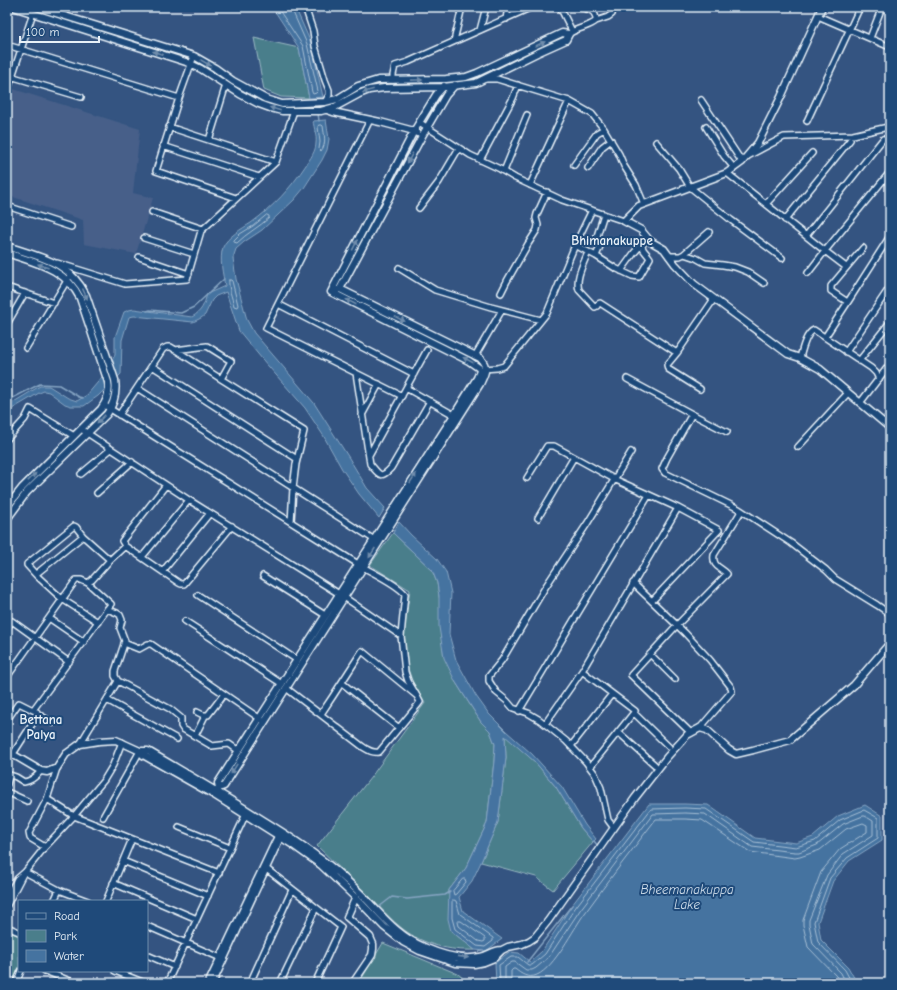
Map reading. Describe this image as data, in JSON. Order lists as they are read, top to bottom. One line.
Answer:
{"districts":["Bhimanakuppe","Bettana Palya"],"water":["Bheemanakuppa Lake"],"legend":["Road","Park","Water"],"scale_bar":"100 m"}
